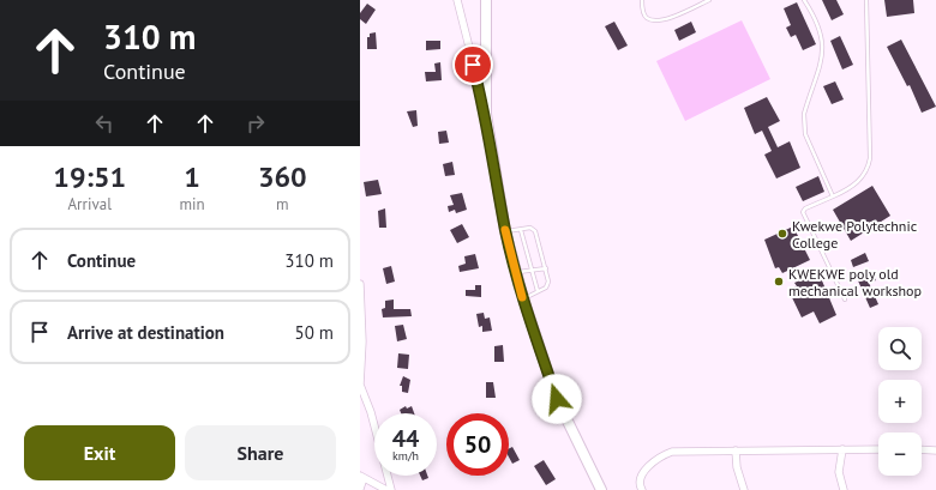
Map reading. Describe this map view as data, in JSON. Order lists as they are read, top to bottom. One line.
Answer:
{"places":["Kwekwe Polytechnic College","KWEKWE poly old mechanical workshop"],"page":{"turn":["310 m","Continue"],"eta":["19:51","Arrival","1","min","360","m"],"list":[{"name":"Continue","value":"310 m"},{"name":"Arrive at destination","value":"50 m"}],"map_buttons":["+","−"],"speed":"44 km/h","limit":"50","buttons":["Exit","Share"]}}
